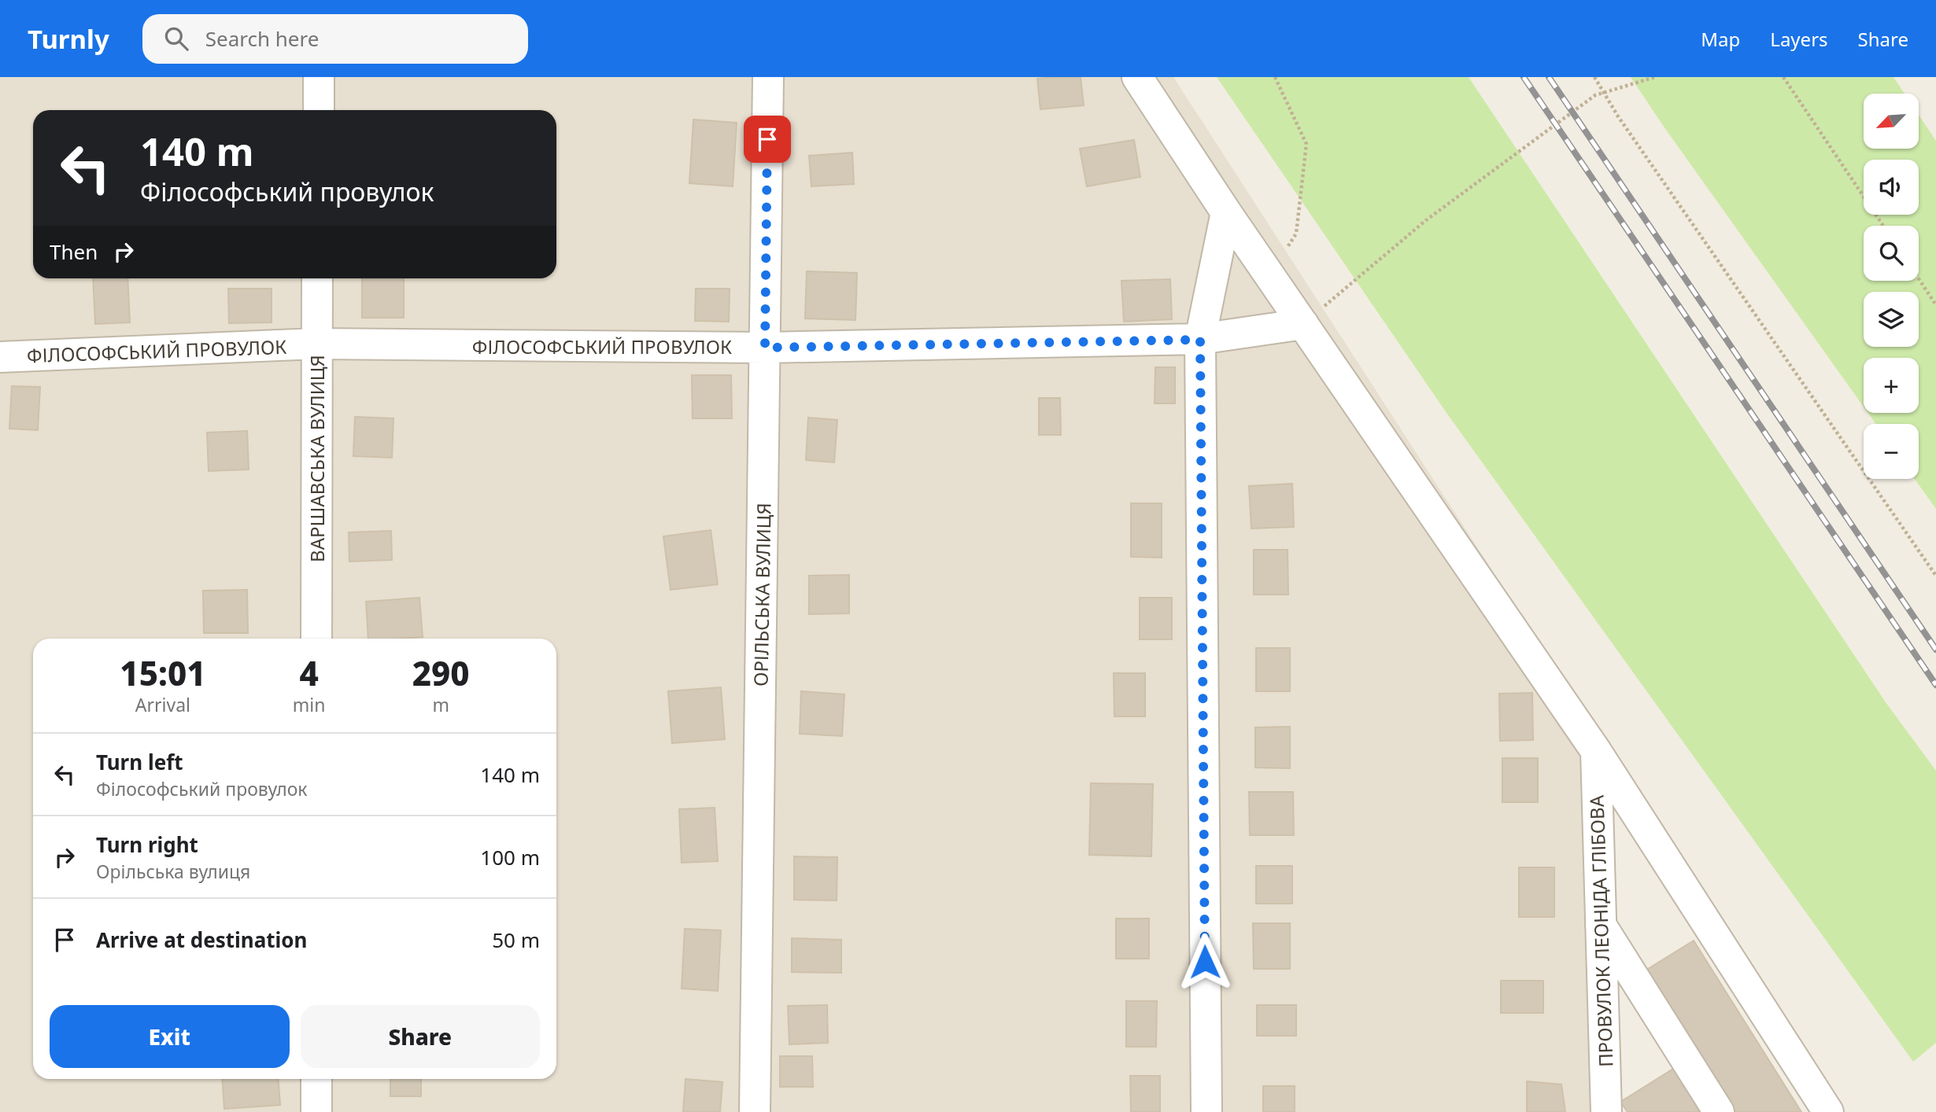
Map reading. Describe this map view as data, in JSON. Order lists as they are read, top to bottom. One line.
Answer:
{"streets":{"street":["ФІЛОСОФСЬКИЙ ПРОВУЛОК","ВАРШАВСЬКА ВУЛИЦЯ","ОРІЛЬСЬКА ВУЛИЦЯ","ПРОВУЛОК ЛЕОНІДА ГЛІБОВА"]},"crossings":[["ФІЛОСОФСЬКИЙ ПРОВУЛОК","ВАРШАВСЬКА ВУЛИЦЯ"],["ФІЛОСОФСЬКИЙ ПРОВУЛОК","ОРІЛЬСЬКА ВУЛИЦЯ"]],"north":"bottom left","page":{"header":"Turnly","search":"Search here","nav":["Map","Layers","Share"],"map_buttons":["+","−"],"turn":["140 m","Філософський провулок"],"then":"Then","eta":["15:01","Arrival","4","min","290","m"],"list":[{"name":"Turn left","note":"Філософський провулок","value":"140 m"},{"name":"Turn right","note":"Орільська вулиця","value":"100 m"},{"name":"Arrive at destination","value":"50 m"}],"buttons":["Exit","Share"]}}
